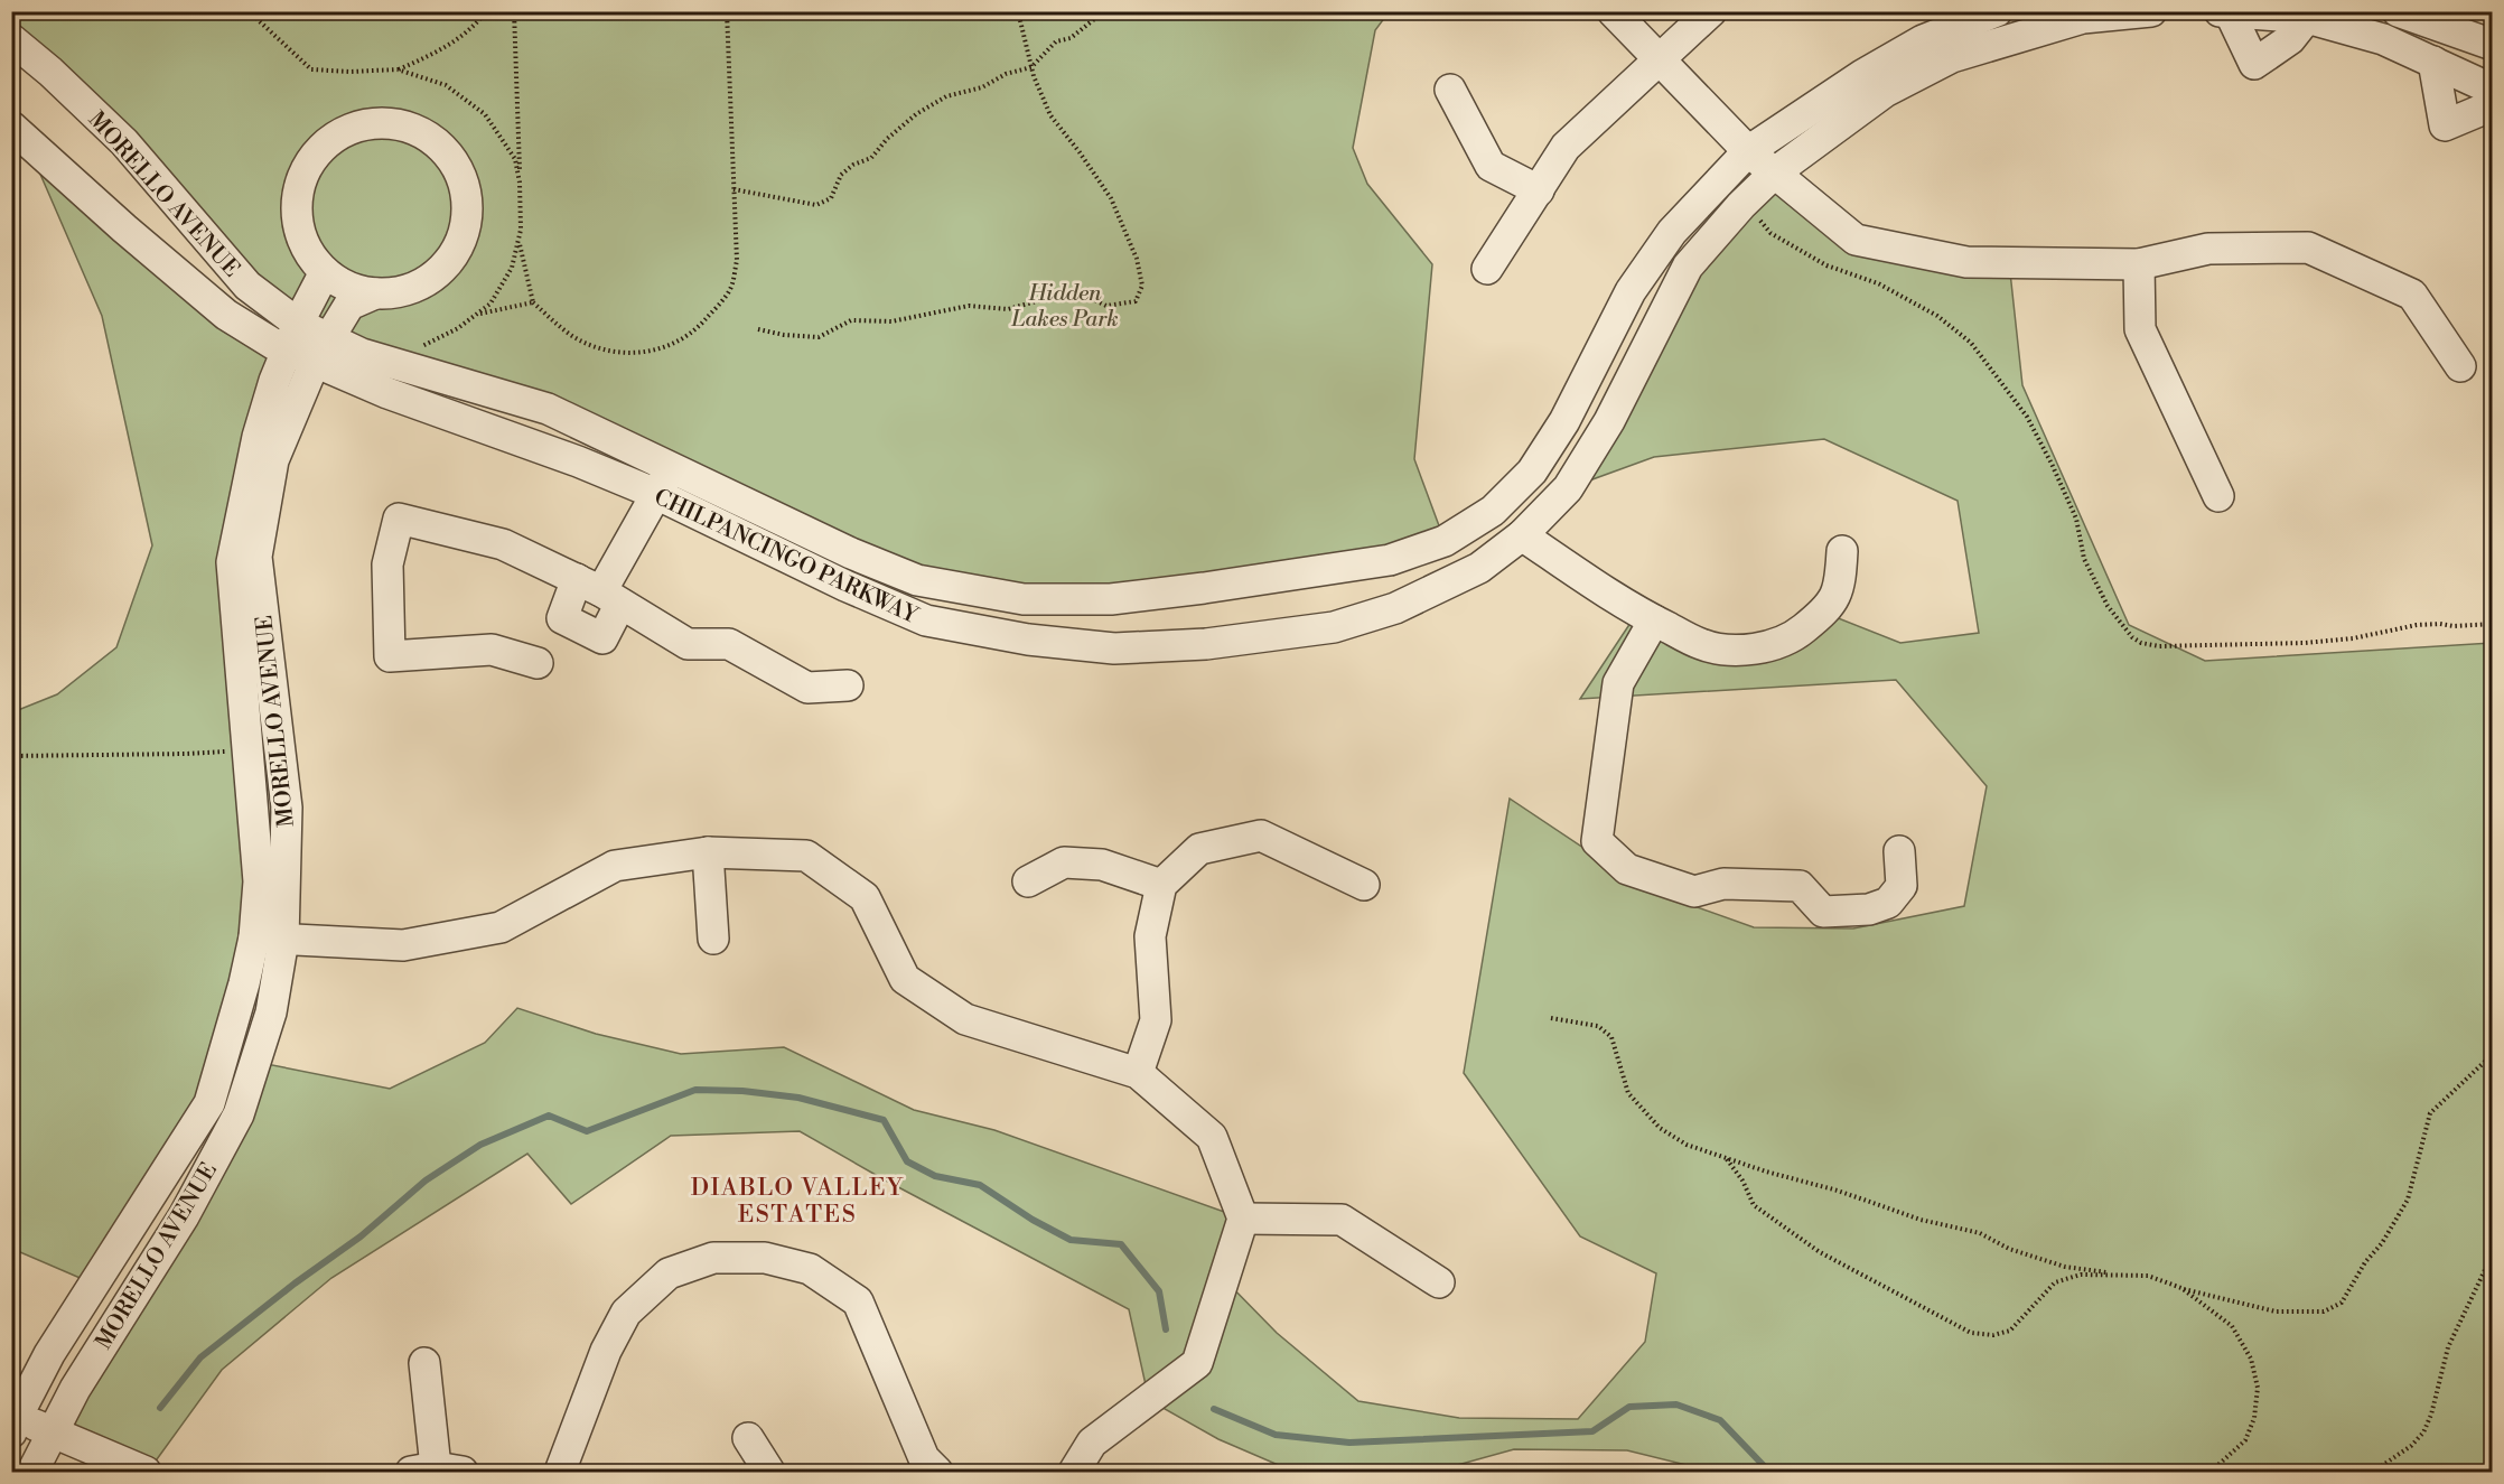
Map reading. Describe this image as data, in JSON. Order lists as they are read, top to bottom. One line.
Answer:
{"streets":{"street":["MORELLO AVENUE","CHILPANCINGO PARKWAY"]},"crossings":[["MORELLO AVENUE","CHILPANCINGO PARKWAY"]],"districts":["DIABLO VALLEY ESTATES"],"parks":["Hidden Lakes Park"]}
